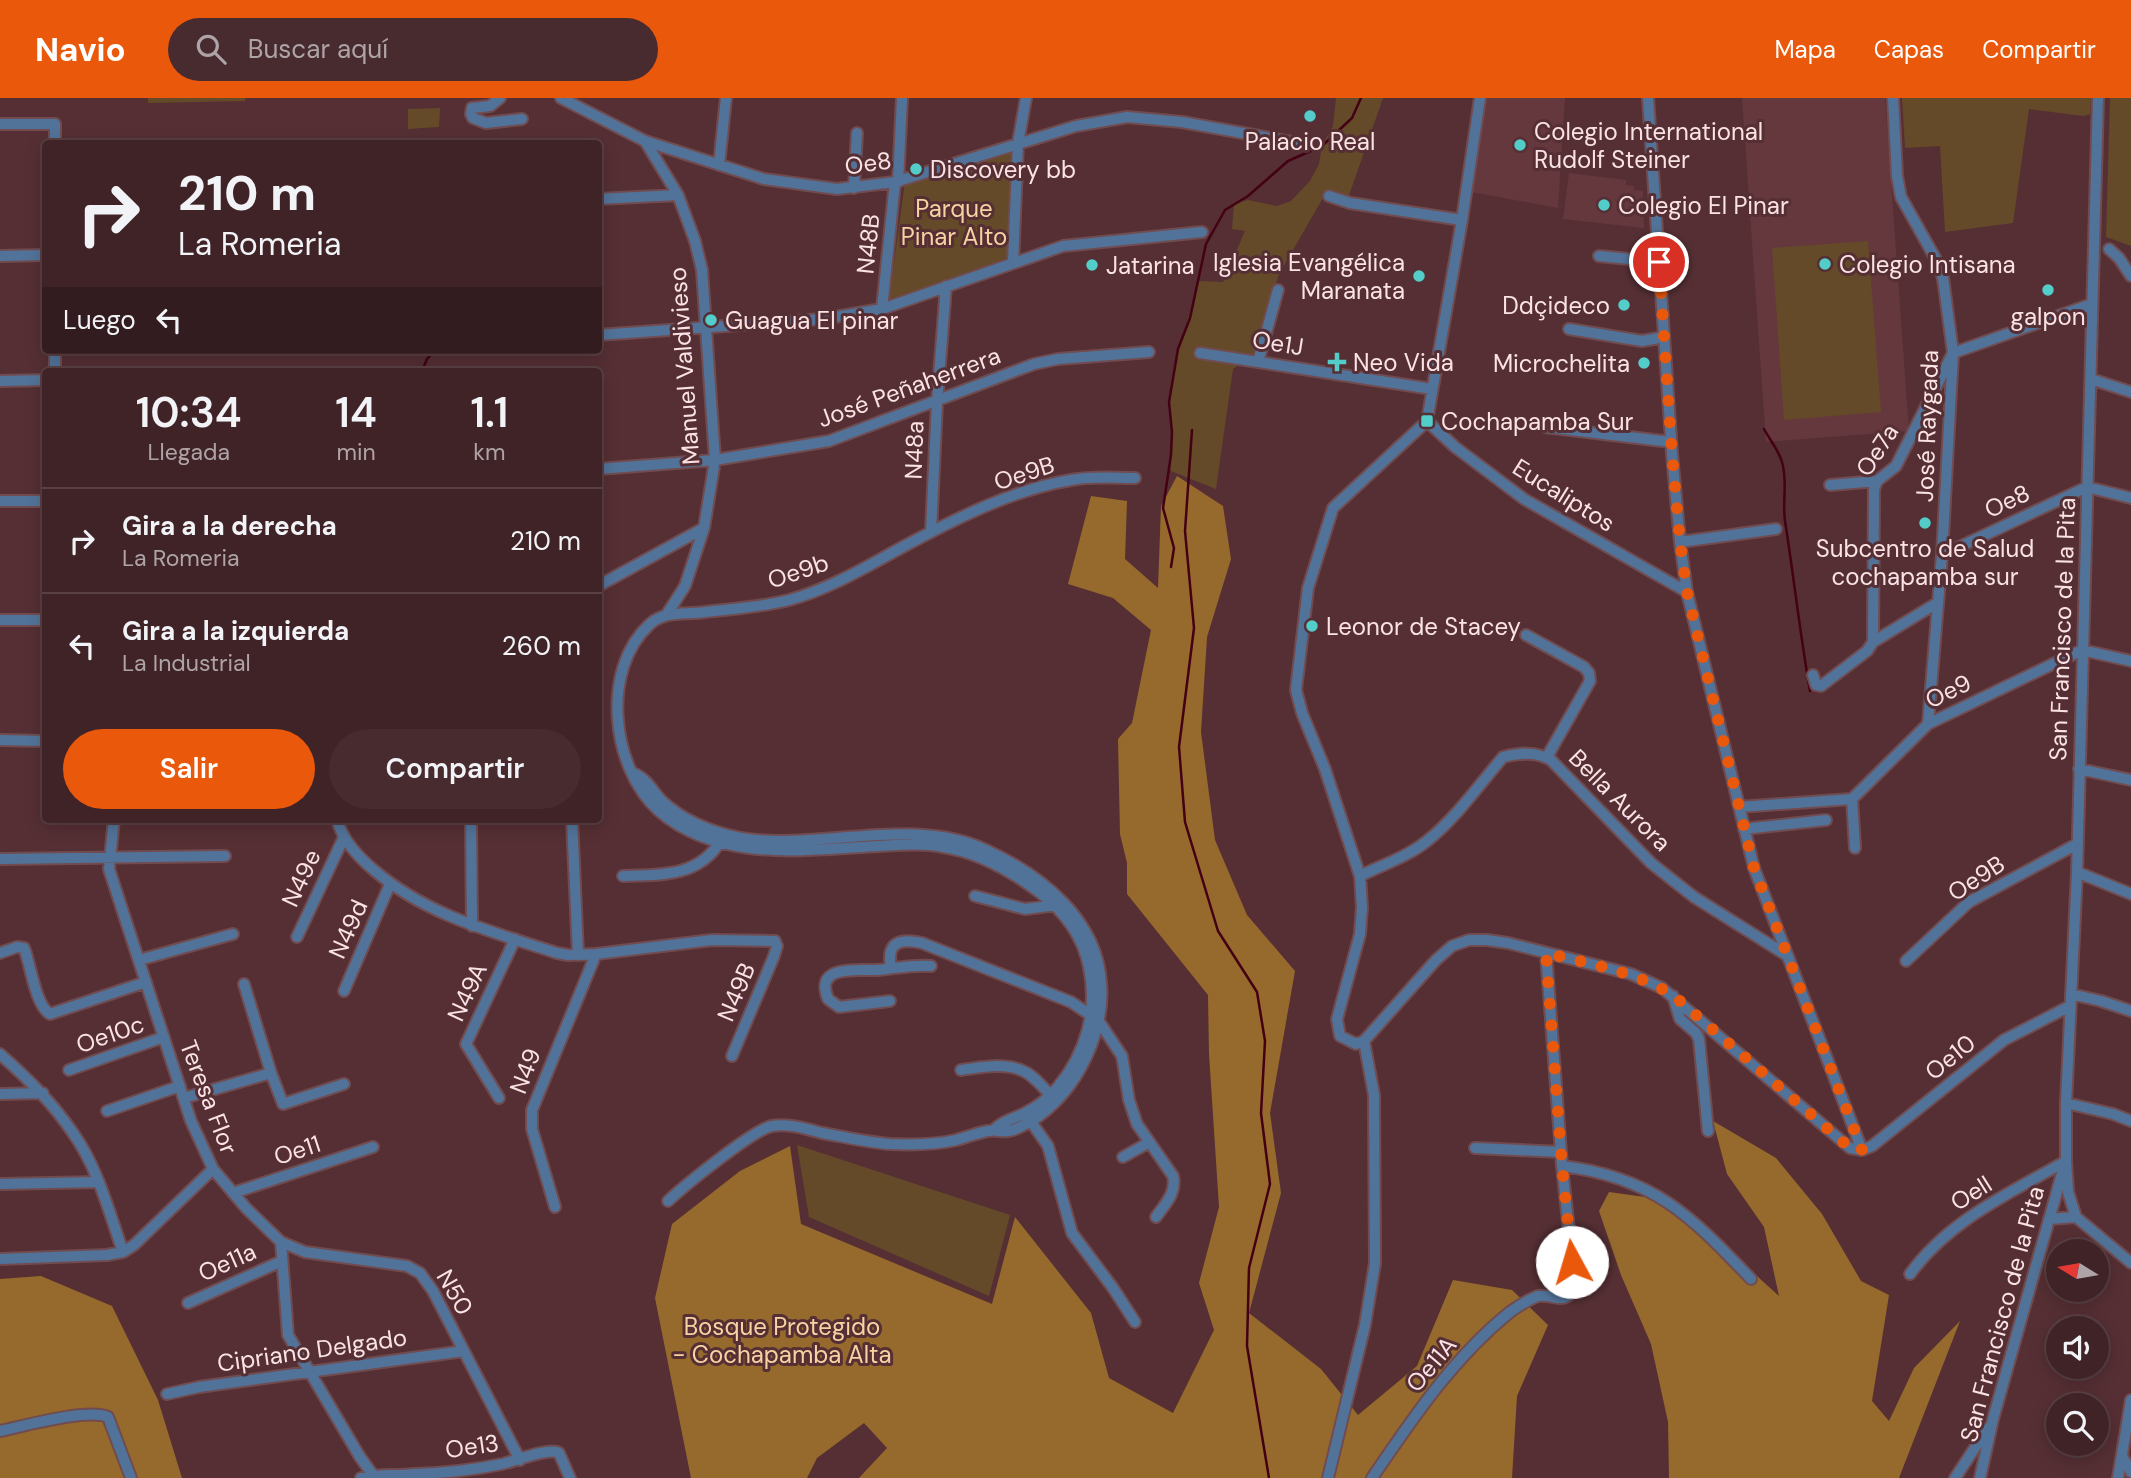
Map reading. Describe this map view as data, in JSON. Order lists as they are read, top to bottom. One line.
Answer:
{"streets":{"street":["Oe8","N48B","Oe1J","Manuel Valdivieso","José Peñaherrera","José Raygada","N48a","Oe7a","Oe9B","Eucaliptos","Oe9b","San Francisco de la Pita","Oe9","Bella Aurora","N49e","N49d","N49A","N49B","Oe10c","Oe10","N49","Teresa Flor","Oe11","Oell","Oe11a","N50","Cipriano Delgado","Oe11A","Oe13"]},"crossings":[["Oe8","N48B"],["Oe8","Manuel Valdivieso"],["Oe8","José Raygada"],["Oe8","San Francisco de la Pita"],["Manuel Valdivieso","José Peñaherrera"],["Manuel Valdivieso","Oe9b"],["José Peñaherrera","N48a"],["José Raygada","Oe7a"],["José Raygada","Oe9"],["N48a","Oe9B"],["N48a","Oe9b"],["Oe9B","Oe9b"],["Oe9B","San Francisco de la Pita"],["San Francisco de la Pita","Oe9"],["San Francisco de la Pita","Oe10"],["San Francisco de la Pita","Oell"],["N49B","N49"],["Oe10c","Teresa Flor"],["Teresa Flor","Oe11"],["Teresa Flor","N50"],["N50","Cipriano Delgado"],["N50","Oe13"]],"parks":["Parque Pinar Alto","Bosque Protegido - Cochapamba Alta"],"places":{"other":["Palacio Real","Colegio International Rudolf Steiner","Discovery bb","Colegio El Pinar","Colegio Intisana","Jatarina","Iglesia Evangélica Maranata","galpon","Ddçideco","Guagua El pinar","Microchelita","Subcentro de Salud cochapamba sur","Leonor de Stacey"],"health":["Neo Vida"],"transit":["Cochapamba Sur"]},"north":"left","page":{"header":"Navio","search":"Buscar aquí","nav":["Mapa","Capas","Compartir"],"turn":["210 m","La Romeria"],"then":"Luego","eta":["10:34","Llegada","14","min","1.1","km"],"list":[{"name":"Gira a la derecha","note":"La Romeria","value":"210 m"},{"name":"Gira a la izquierda","note":"La Industrial","value":"260 m"}],"buttons":["Salir","Compartir"]}}
